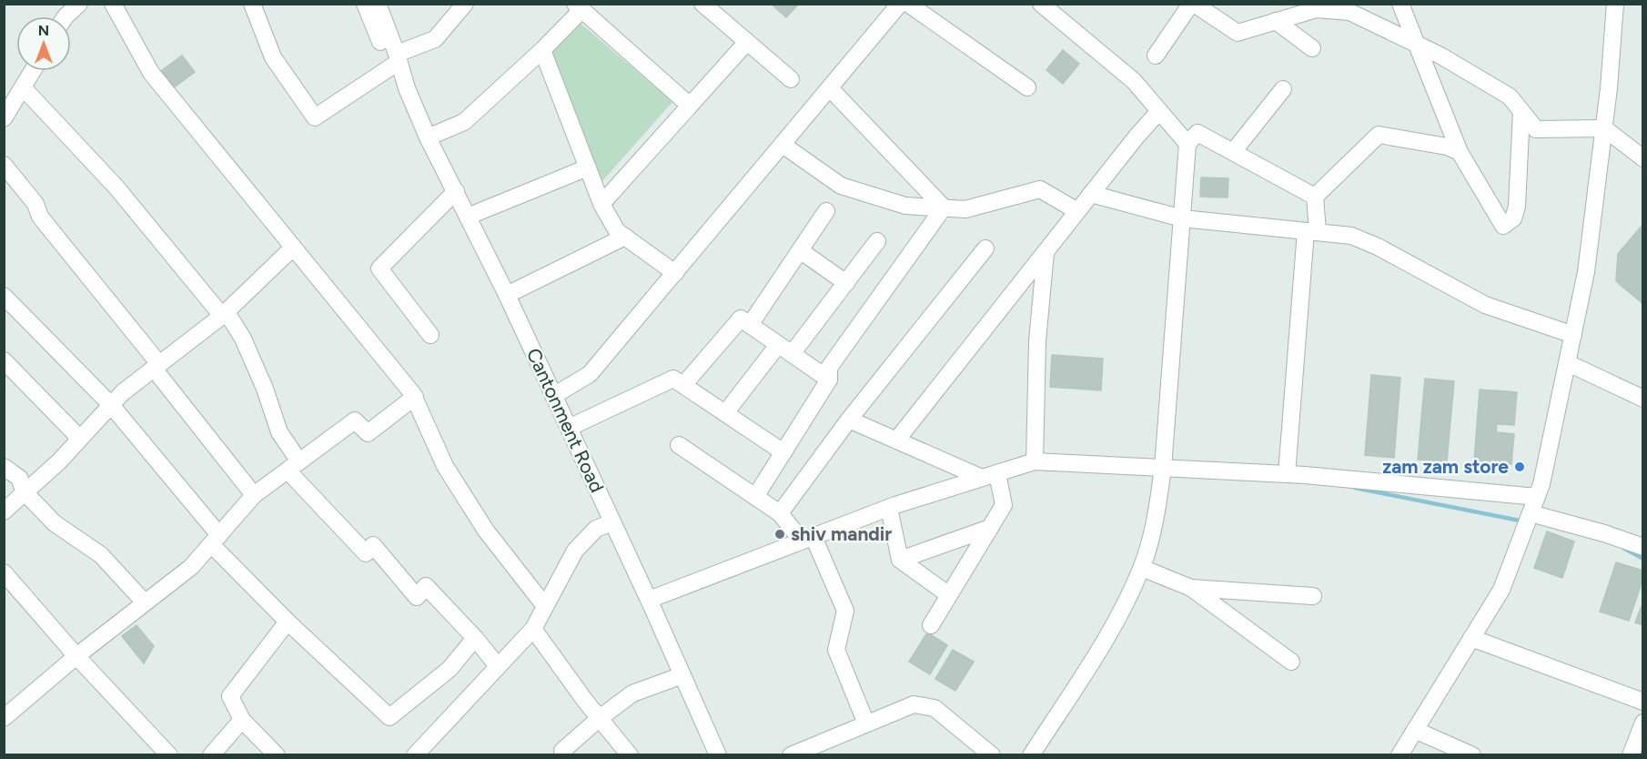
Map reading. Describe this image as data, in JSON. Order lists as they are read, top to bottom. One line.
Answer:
{"streets":{"street":["Cantonment Road"]},"places":["zam zam store","shiv mandir"],"north":"top"}
